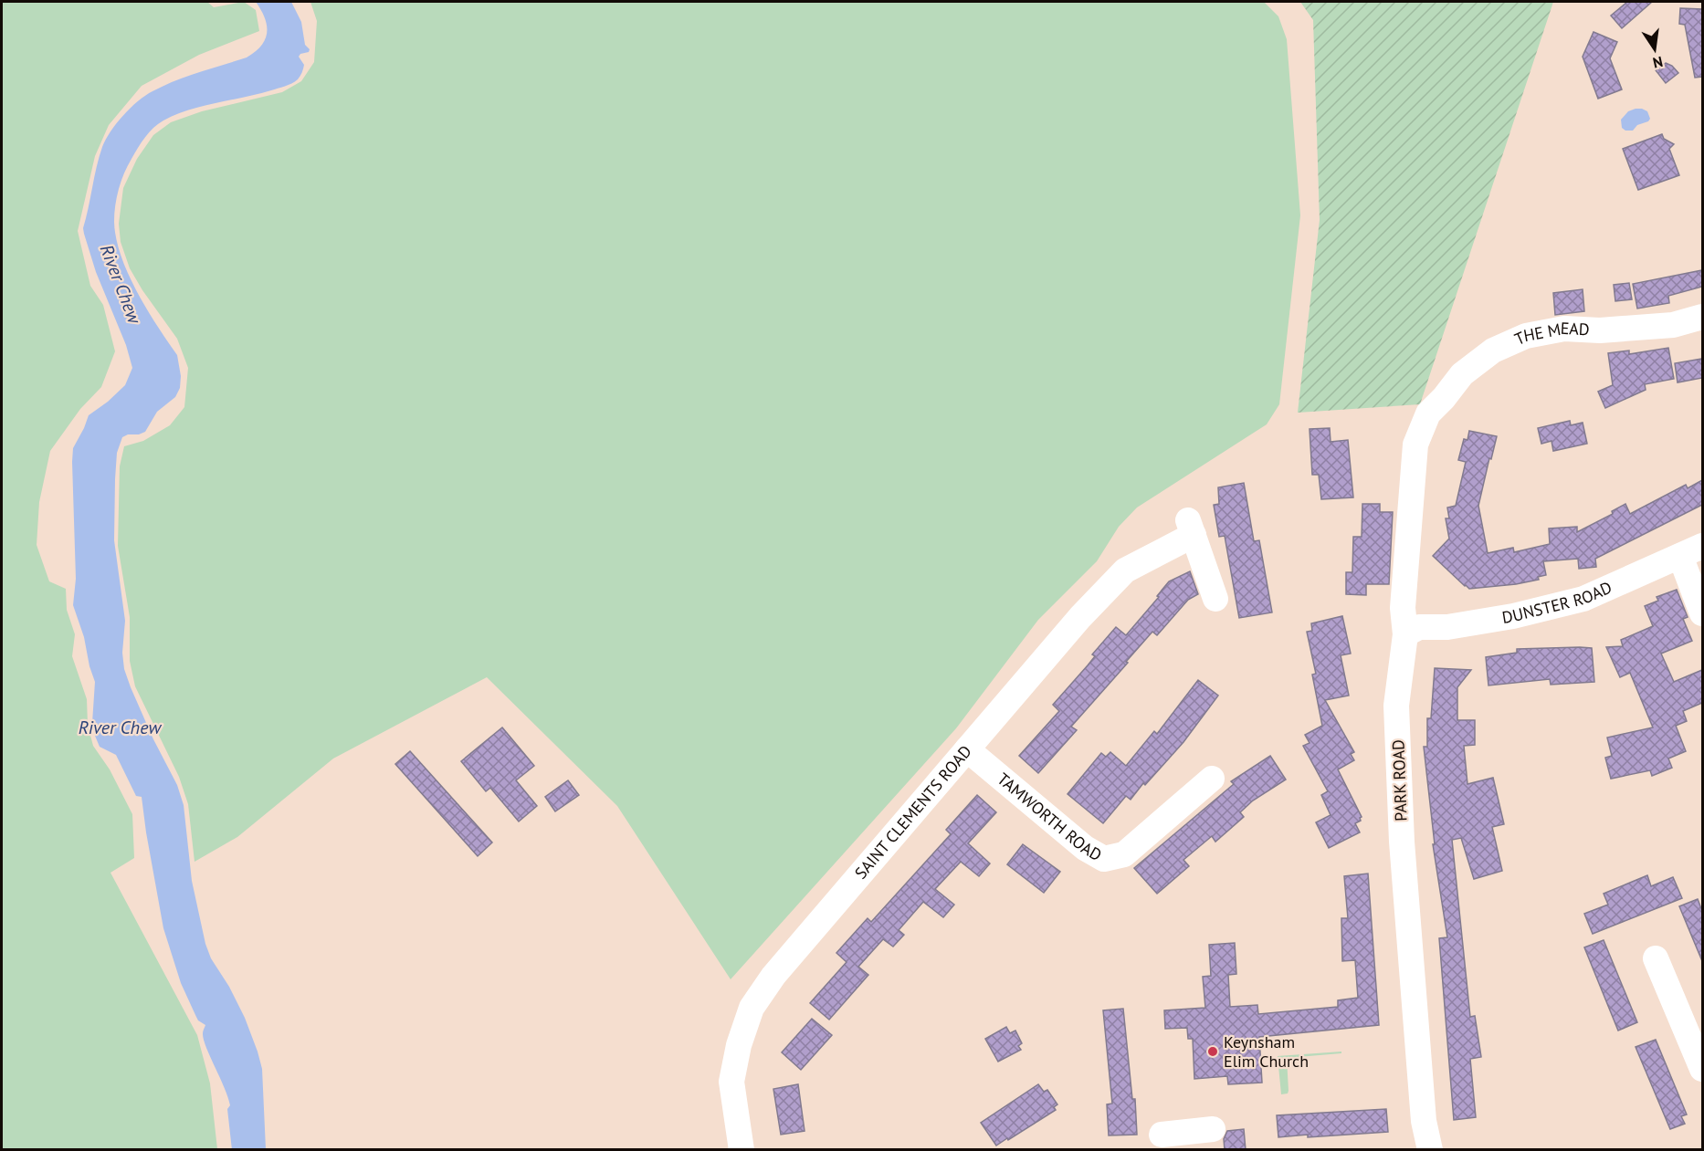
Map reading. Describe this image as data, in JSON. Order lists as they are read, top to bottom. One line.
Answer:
{"streets":{"street":["THE MEAD","DUNSTER ROAD","PARK ROAD","SAINT CLEMENTS ROAD","TAMWORTH ROAD"]},"crossings":[["THE MEAD","PARK ROAD"],["DUNSTER ROAD","PARK ROAD"],["SAINT CLEMENTS ROAD","TAMWORTH ROAD"]],"water":["River Chew"],"places":["Keynsham Elim Church"],"north":"bottom"}
